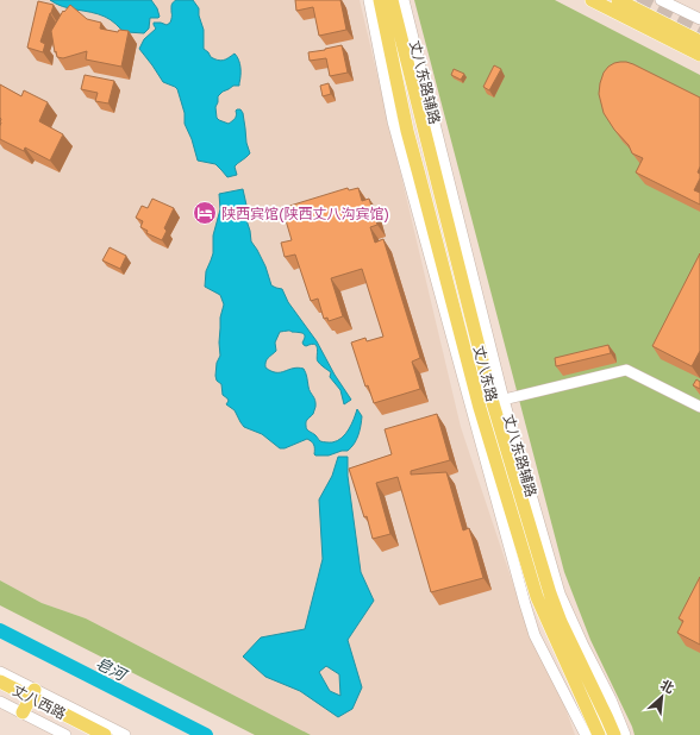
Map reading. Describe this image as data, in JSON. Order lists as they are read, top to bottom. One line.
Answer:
{"streets":{"main road":["丈八东路","丈八西路"],"street":["丈八东路辅路"]},"crossings":[["丈八东路辅路","丈八东路"]],"water":["皂河"],"places":{"hotel":["陕西宾馆(陕西丈八沟宾馆)"]},"north":"top right"}
